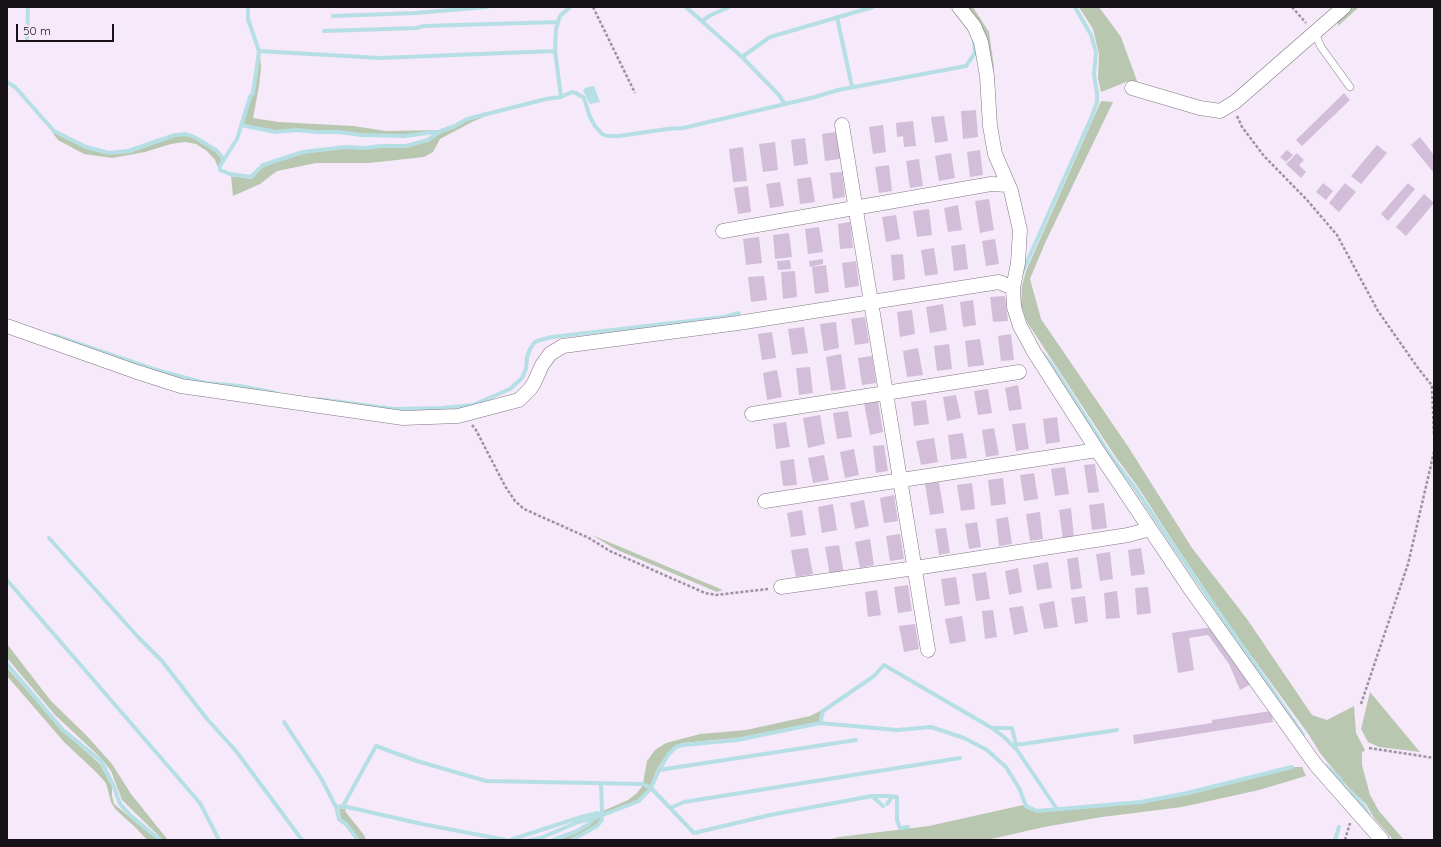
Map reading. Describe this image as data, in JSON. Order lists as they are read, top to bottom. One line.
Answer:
{"scale_bar":"50 m"}
